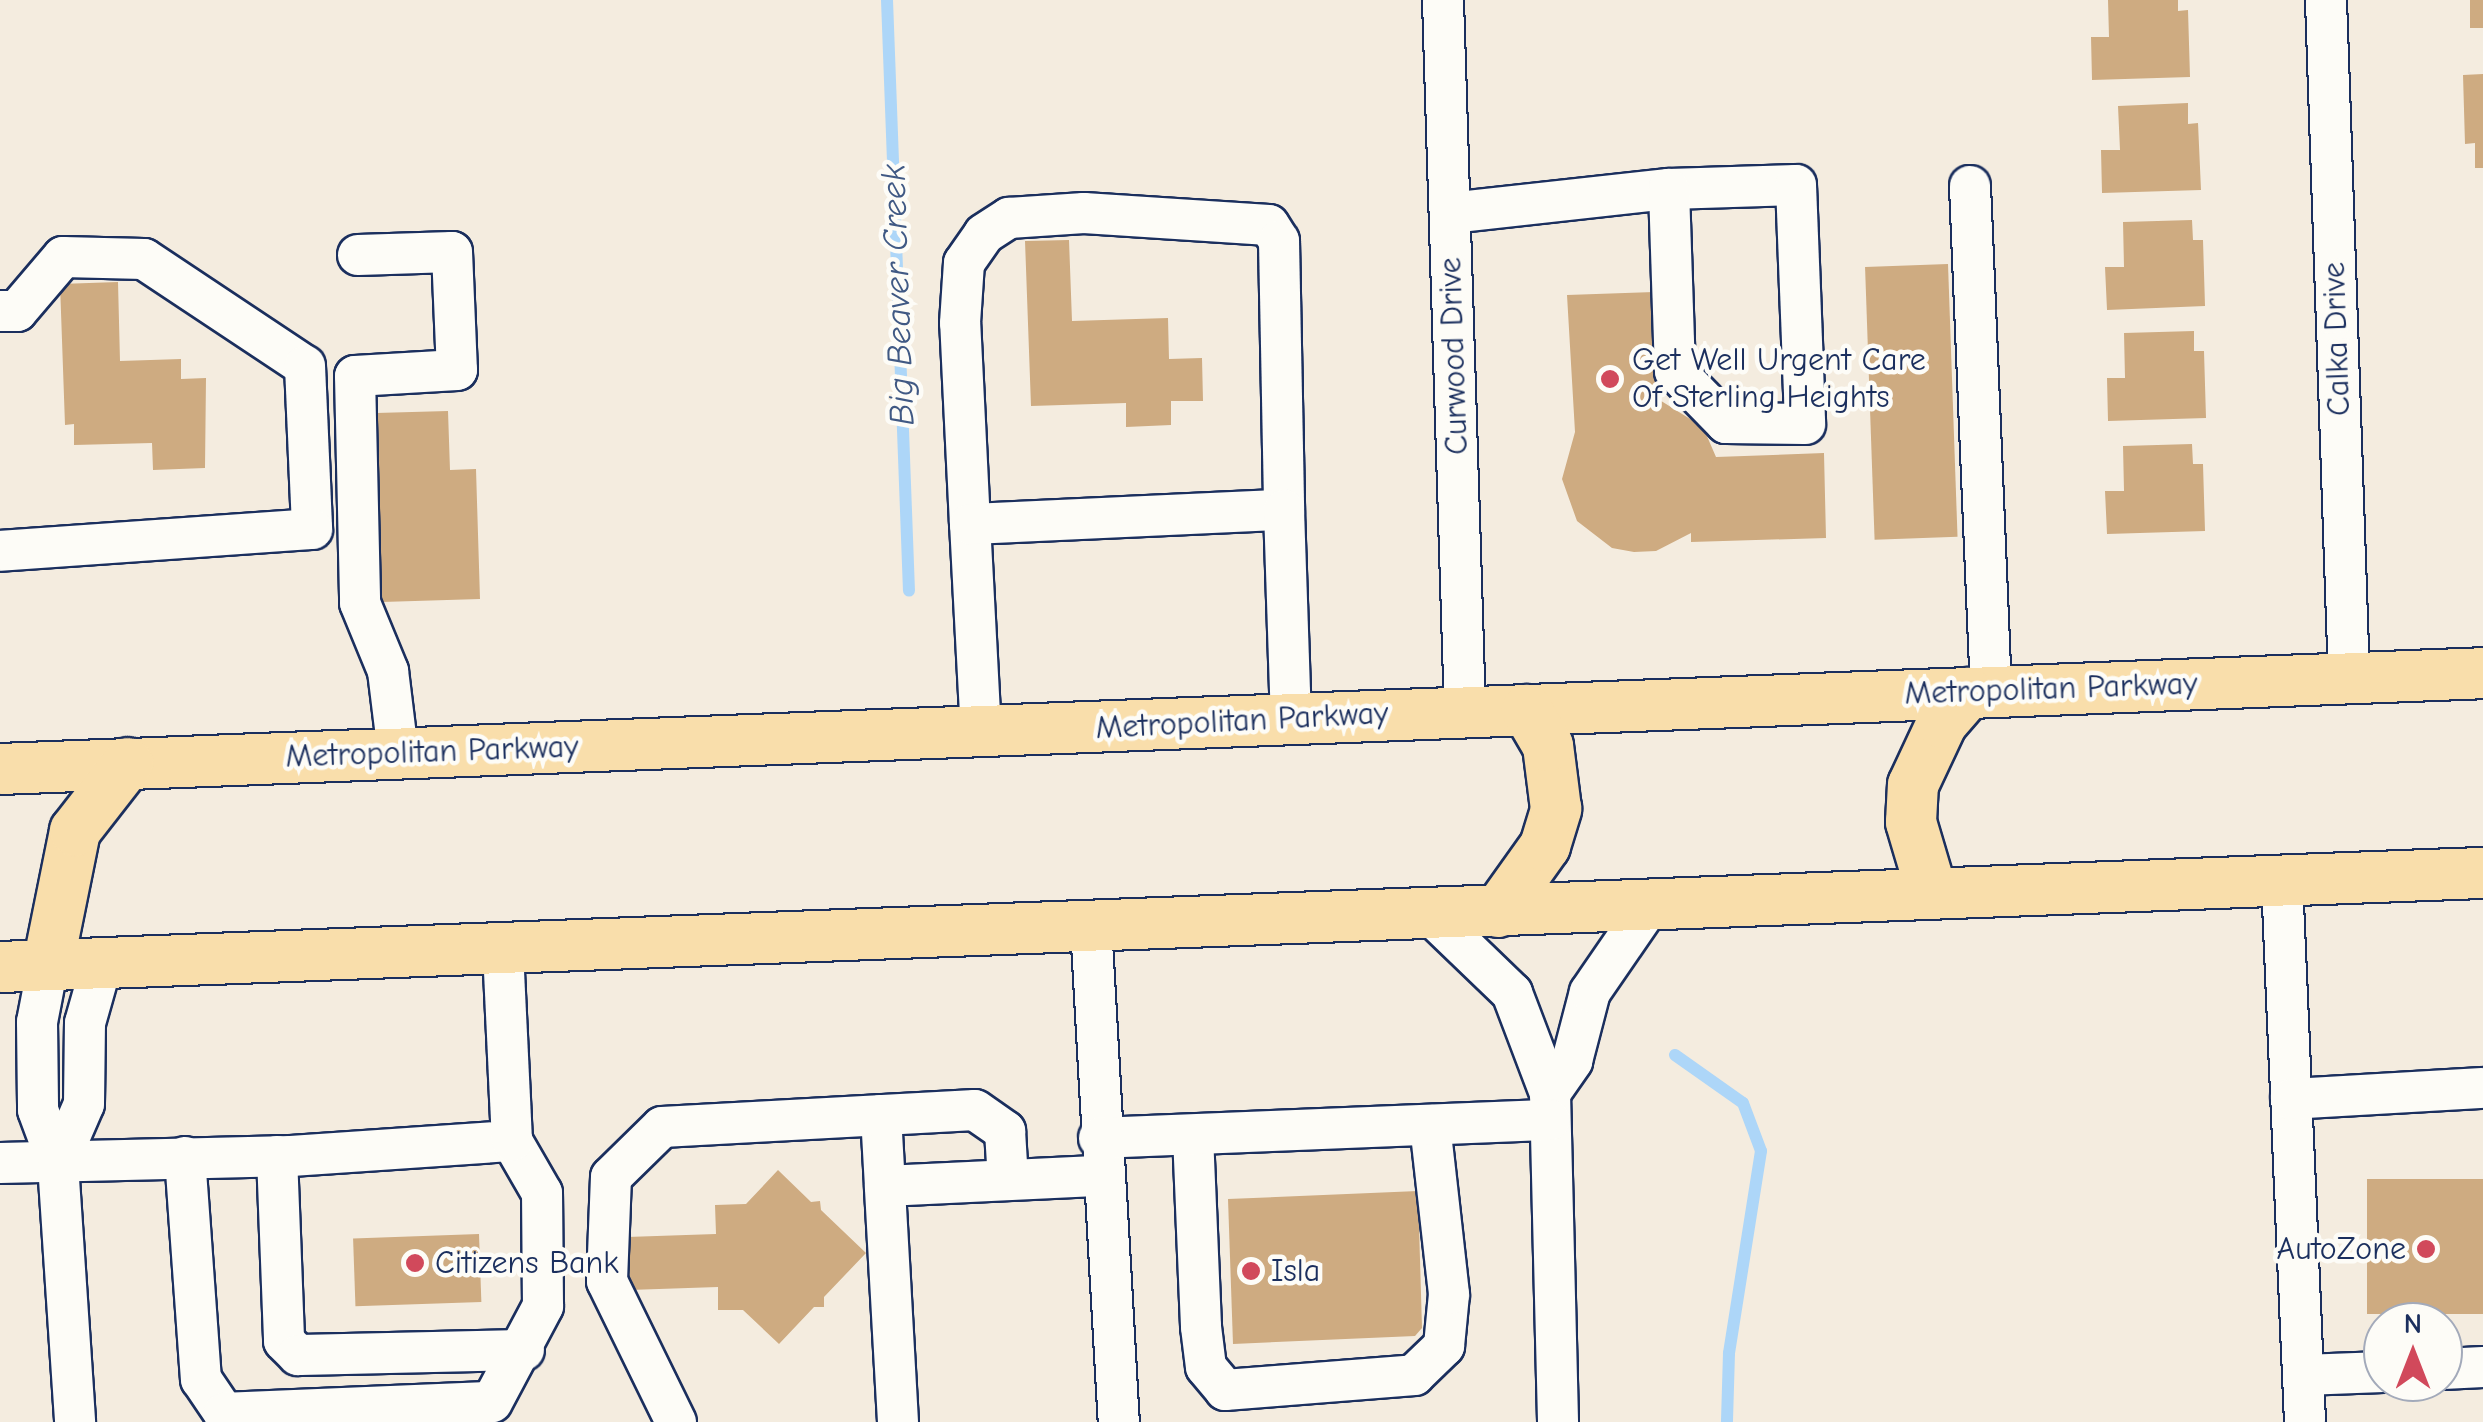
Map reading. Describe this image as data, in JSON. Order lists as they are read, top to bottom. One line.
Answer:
{"streets":{"main road":["Metropolitan Parkway"],"street":["Calka Drive","Curwood Drive"]},"crossings":[["Calka Drive","Metropolitan Parkway"],["Curwood Drive","Metropolitan Parkway"]],"water":["Big Beaver Creek"],"places":["Get Well Urgent Care Of Sterling Heights","AutoZone","Citizens Bank","Isla"],"north":"top"}
